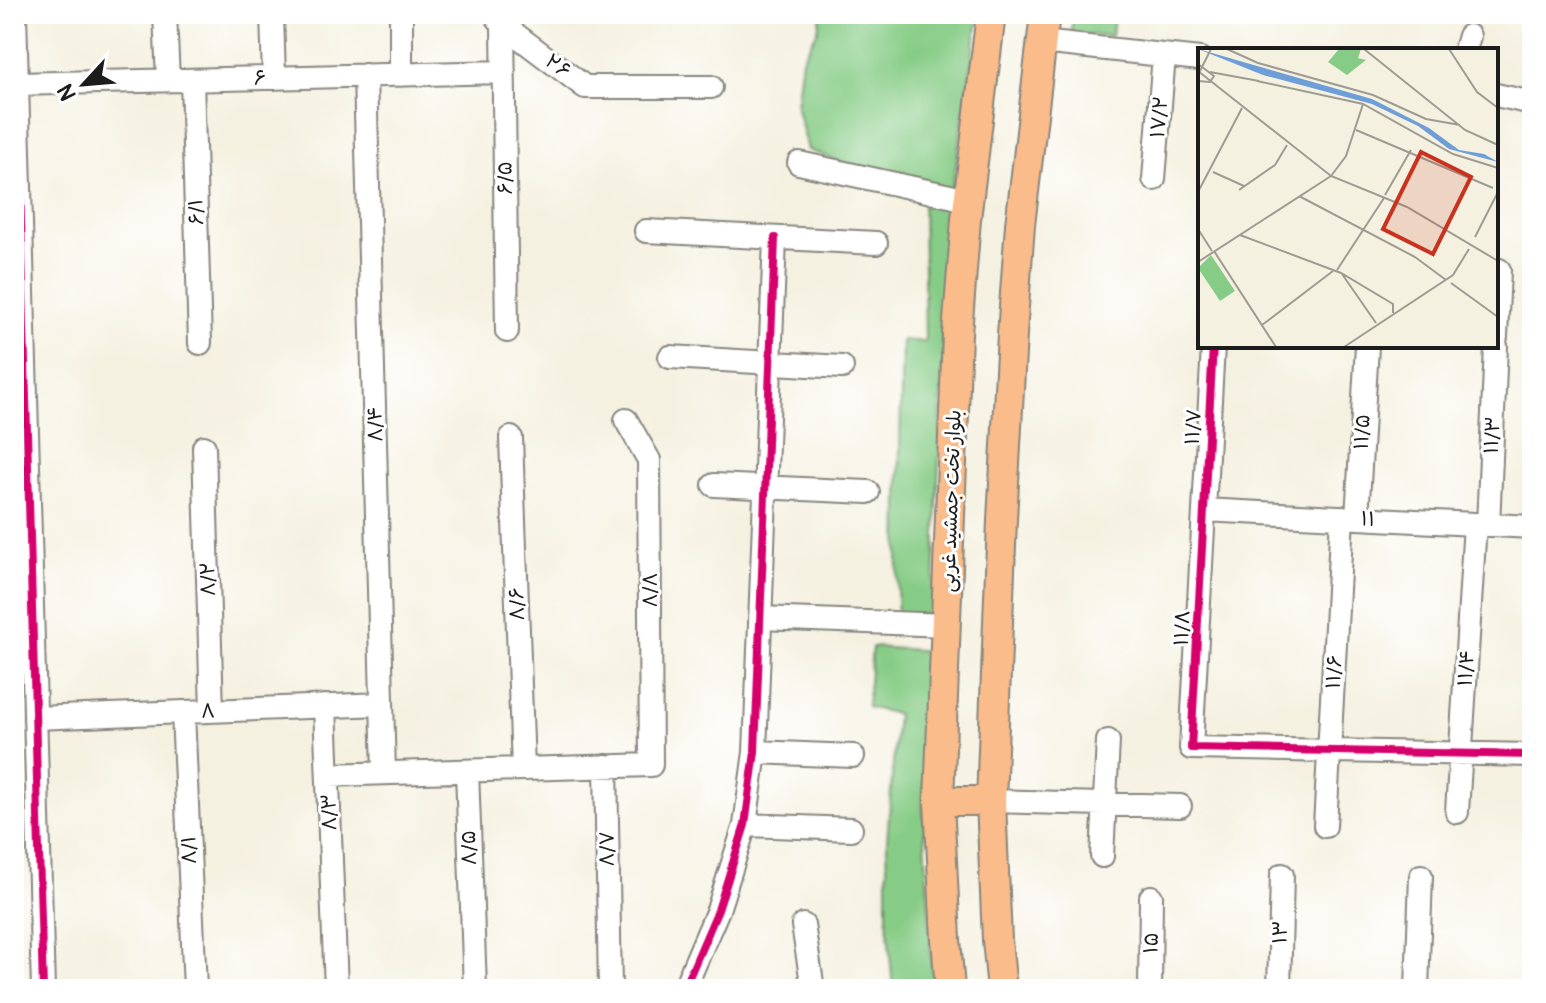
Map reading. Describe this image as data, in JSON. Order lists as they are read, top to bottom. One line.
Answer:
{"streets":{"main road":["بلوار تخت جمشید غربی"],"street":["۲۶","۶","۱۷/۲","۶/۵","۶/۱","۸/۴","۱۱/۷","۱۱/۵","۱۱/۳","۱۱","۸/۲","۸/۸","۸/۶","۱۱/۸","۱۱/۴","۱۱/۶","۸","۸/۳","۸/۵","۸/۷","۸/۱","۱۳","۱۵"]},"crossings":[["۲۶","۶/۵"],["۶","۶/۵"],["۶","۶/۱"],["۶","۸/۴"],["۸/۴","۸"],["۱۱/۷","۱۱"],["۱۱/۷","۱۱/۸"],["۱۱/۵","۱۱"],["۱۱/۵","۱۱/۶"],["۱۱/۳","۱۱"],["۱۱/۳","۱۱/۴"],["۱۱","۱۱/۸"],["۱۱","۱۱/۴"],["۱۱","۱۱/۶"],["۸/۲","۸"],["۸/۸","۸/۷"],["۱۱/۸","۱۱/۶"],["۸","۸/۳"],["۸","۸/۱"]],"north":"bottom left"}
